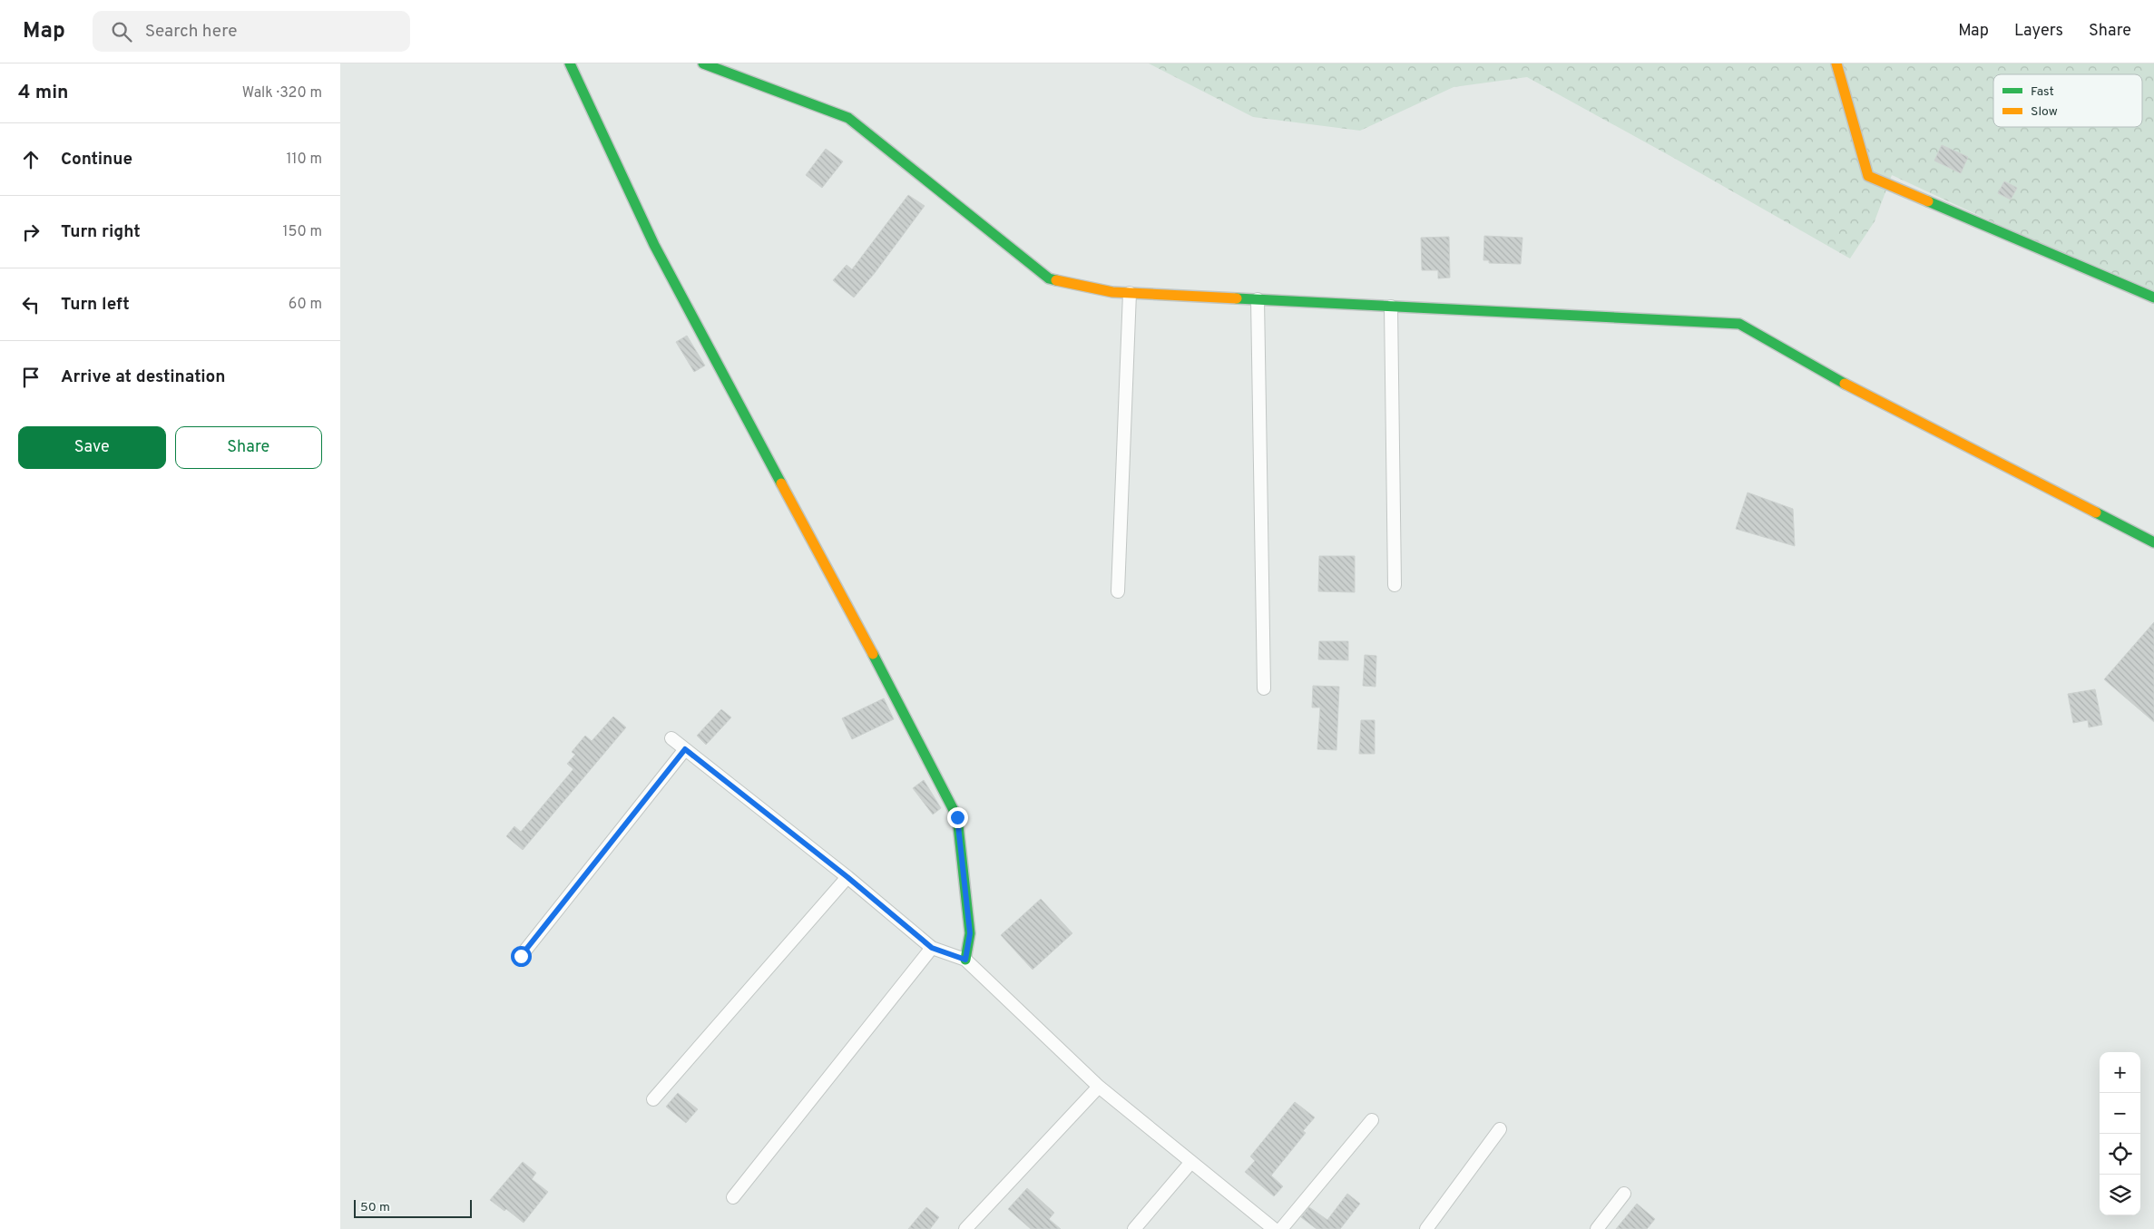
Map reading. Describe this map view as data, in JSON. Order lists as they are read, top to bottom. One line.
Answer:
{"legend":["Fast","Slow"],"scale_bar":"50 m","page":{"header":"Map","search":"Search here","nav":["Map","Layers","Share"],"heading":["4 min","Walk · 320 m"],"list":[["Continue","110 m"],["Turn right","150 m"],["Turn left","60 m"],"Arrive at destination"],"buttons":["Save","Share"],"map_buttons":["+","−"],"scale":"50 m"}}
